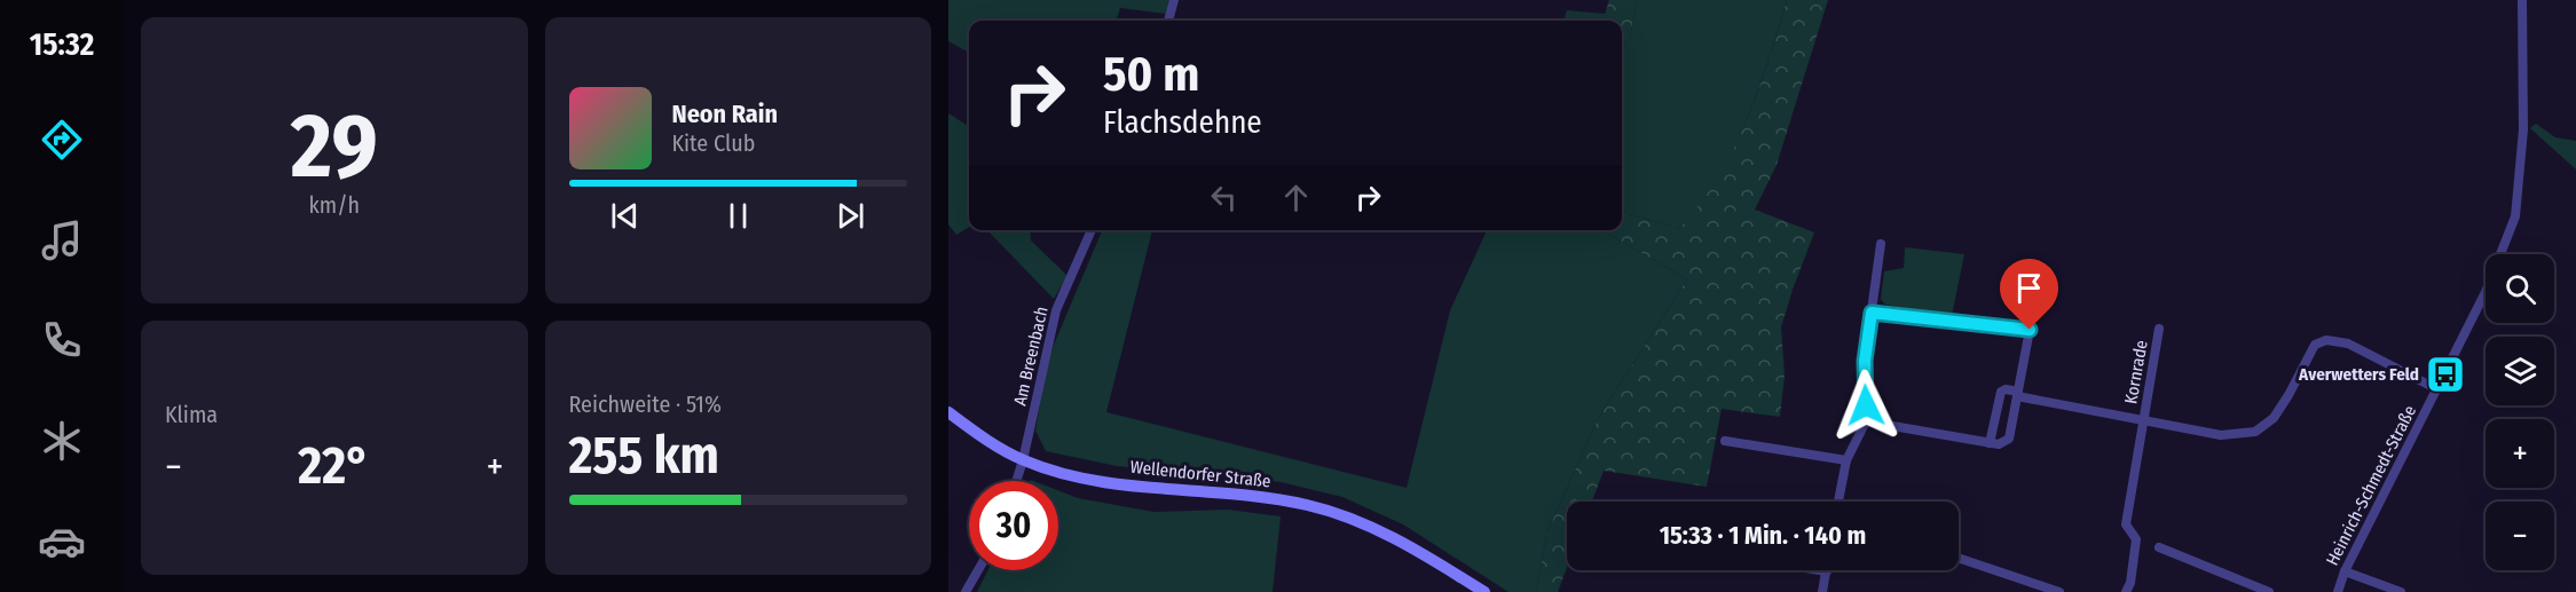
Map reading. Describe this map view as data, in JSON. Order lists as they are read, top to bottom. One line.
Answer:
{"streets":{"street":["Am Breenbach","Kornrade","Wellendorfer Straße","Heinrich-Schmedt-Straße"]},"crossings":[["Am Breenbach","Wellendorfer Straße"]],"places":{"bus stop":["Averwetters Feld"]},"page":{"tabs":"15:32","tile":[["29","km/h"],"Klima",["Reichweite · 51%","255 km"]],"turn":["50 m","Flachsdehne"],"song":["Neon Rain","Kite Club"],"map_buttons":["+","−"],"heat":["−","22°","+"],"limit":"30","trip":"15:33 · 1 Min. · 140 m"}}
